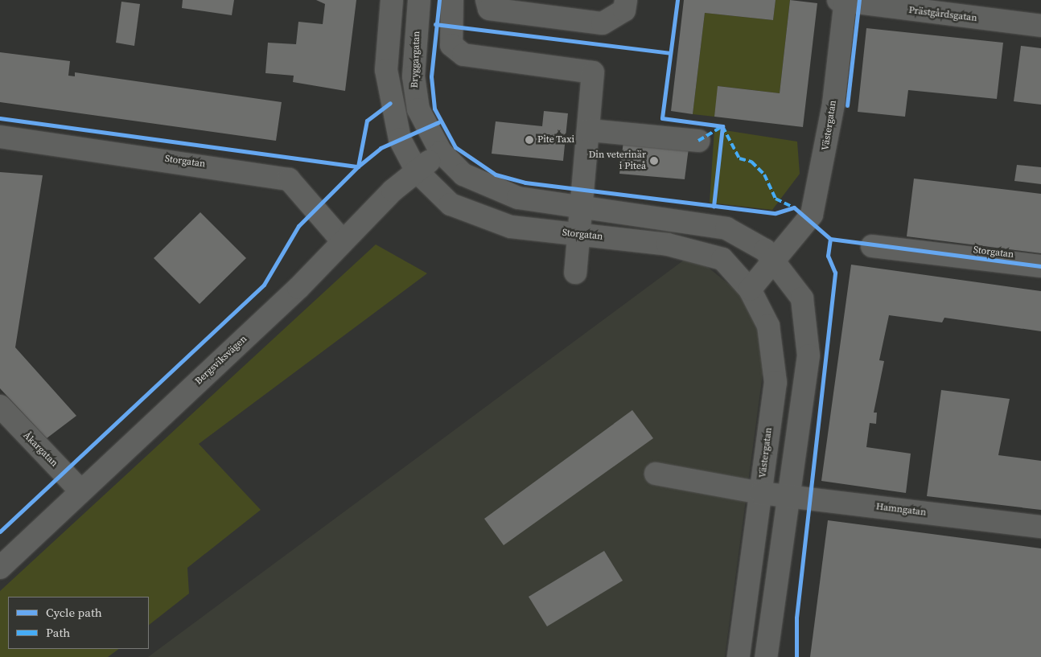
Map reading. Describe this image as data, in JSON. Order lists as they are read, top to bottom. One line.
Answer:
{"streets":{"street":["Prästgårdsgatan","Bryggargatan","Västergatan","Storgatan","Bergsviksvägen","Åkargatan","Hamngatan"]},"crossings":[["Prästgårdsgatan","Västergatan"],["Bryggargatan","Bergsviksvägen"],["Västergatan","Storgatan"],["Västergatan","Hamngatan"],["Storgatan","Bergsviksvägen"],["Bergsviksvägen","Åkargatan"]],"places":["Pite Taxi","Din veterinär i Piteå"],"legend":["Cycle path","Path"]}
